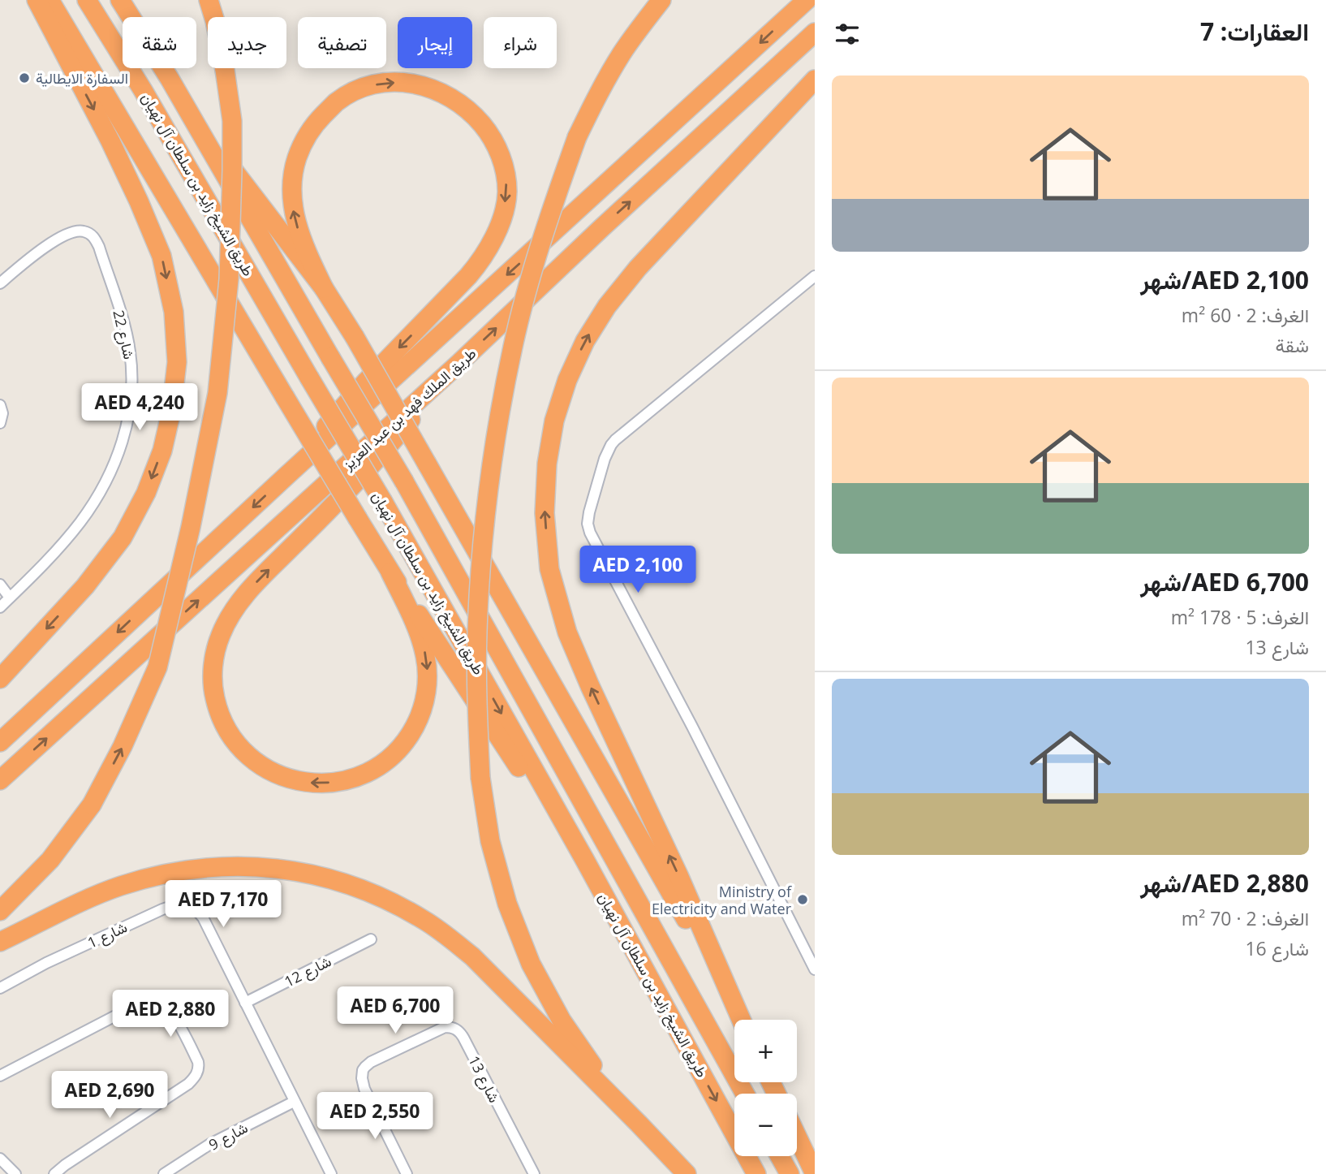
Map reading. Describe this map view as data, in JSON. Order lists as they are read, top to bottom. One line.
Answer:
{"streets":{"highway":["طريق الشيخ زايد بن سلطان آل نهيان","طريق الملك فهد بن عبد العزيز"],"street":["شارع 22","شارع 1","شارع 12","شارع 13","شارع 9"]},"crossings":[["شارع 1","شارع 12"],["شارع 1","شارع 9"]],"places":["السفارة الايطالية","Ministry of Electricity and Water"],"page":{"heading":"العقارات: 7","chip":["شراء","إيجار","تصفية","جديد","شقة"],"list":[{"name":"AED 2,100/شهر","note":"الغرف: 2 · 60 m² · شقة"},{"name":"AED 6,700/شهر","note":"الغرف: 5 · 178 m² · شارع 13"},{"name":"AED 2,880/شهر","note":"الغرف: 2 · 70 m² · شارع 16"}],"price":["AED 4,240","AED 2,100","AED 7,170","AED 6,700","AED 2,880","AED 2,690","AED 2,550"],"map_buttons":["+","−"]}}
